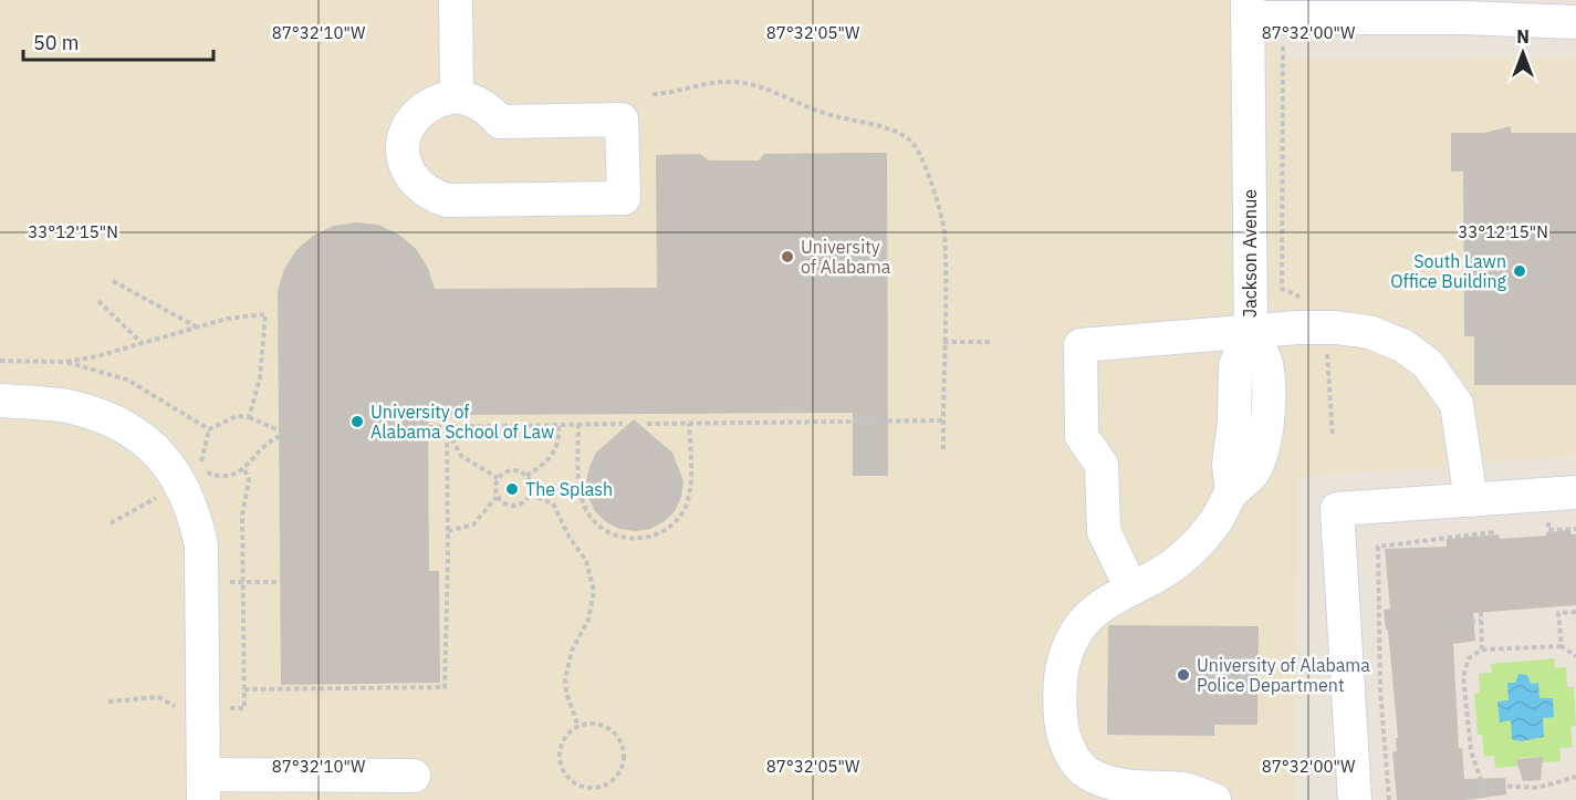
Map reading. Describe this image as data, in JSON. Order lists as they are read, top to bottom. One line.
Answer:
{"streets":{"street":["Jackson Avenue"]},"places":["University of Alabama","South Lawn Office Building","University of Alabama School of Law","The Splash","University of Alabama Police Department"],"scale_bar":"50 m","north":"top","coordinates":["87°32'10\"W","87°32'05\"W","87°32'00\"W","33°12'15\"N"]}
